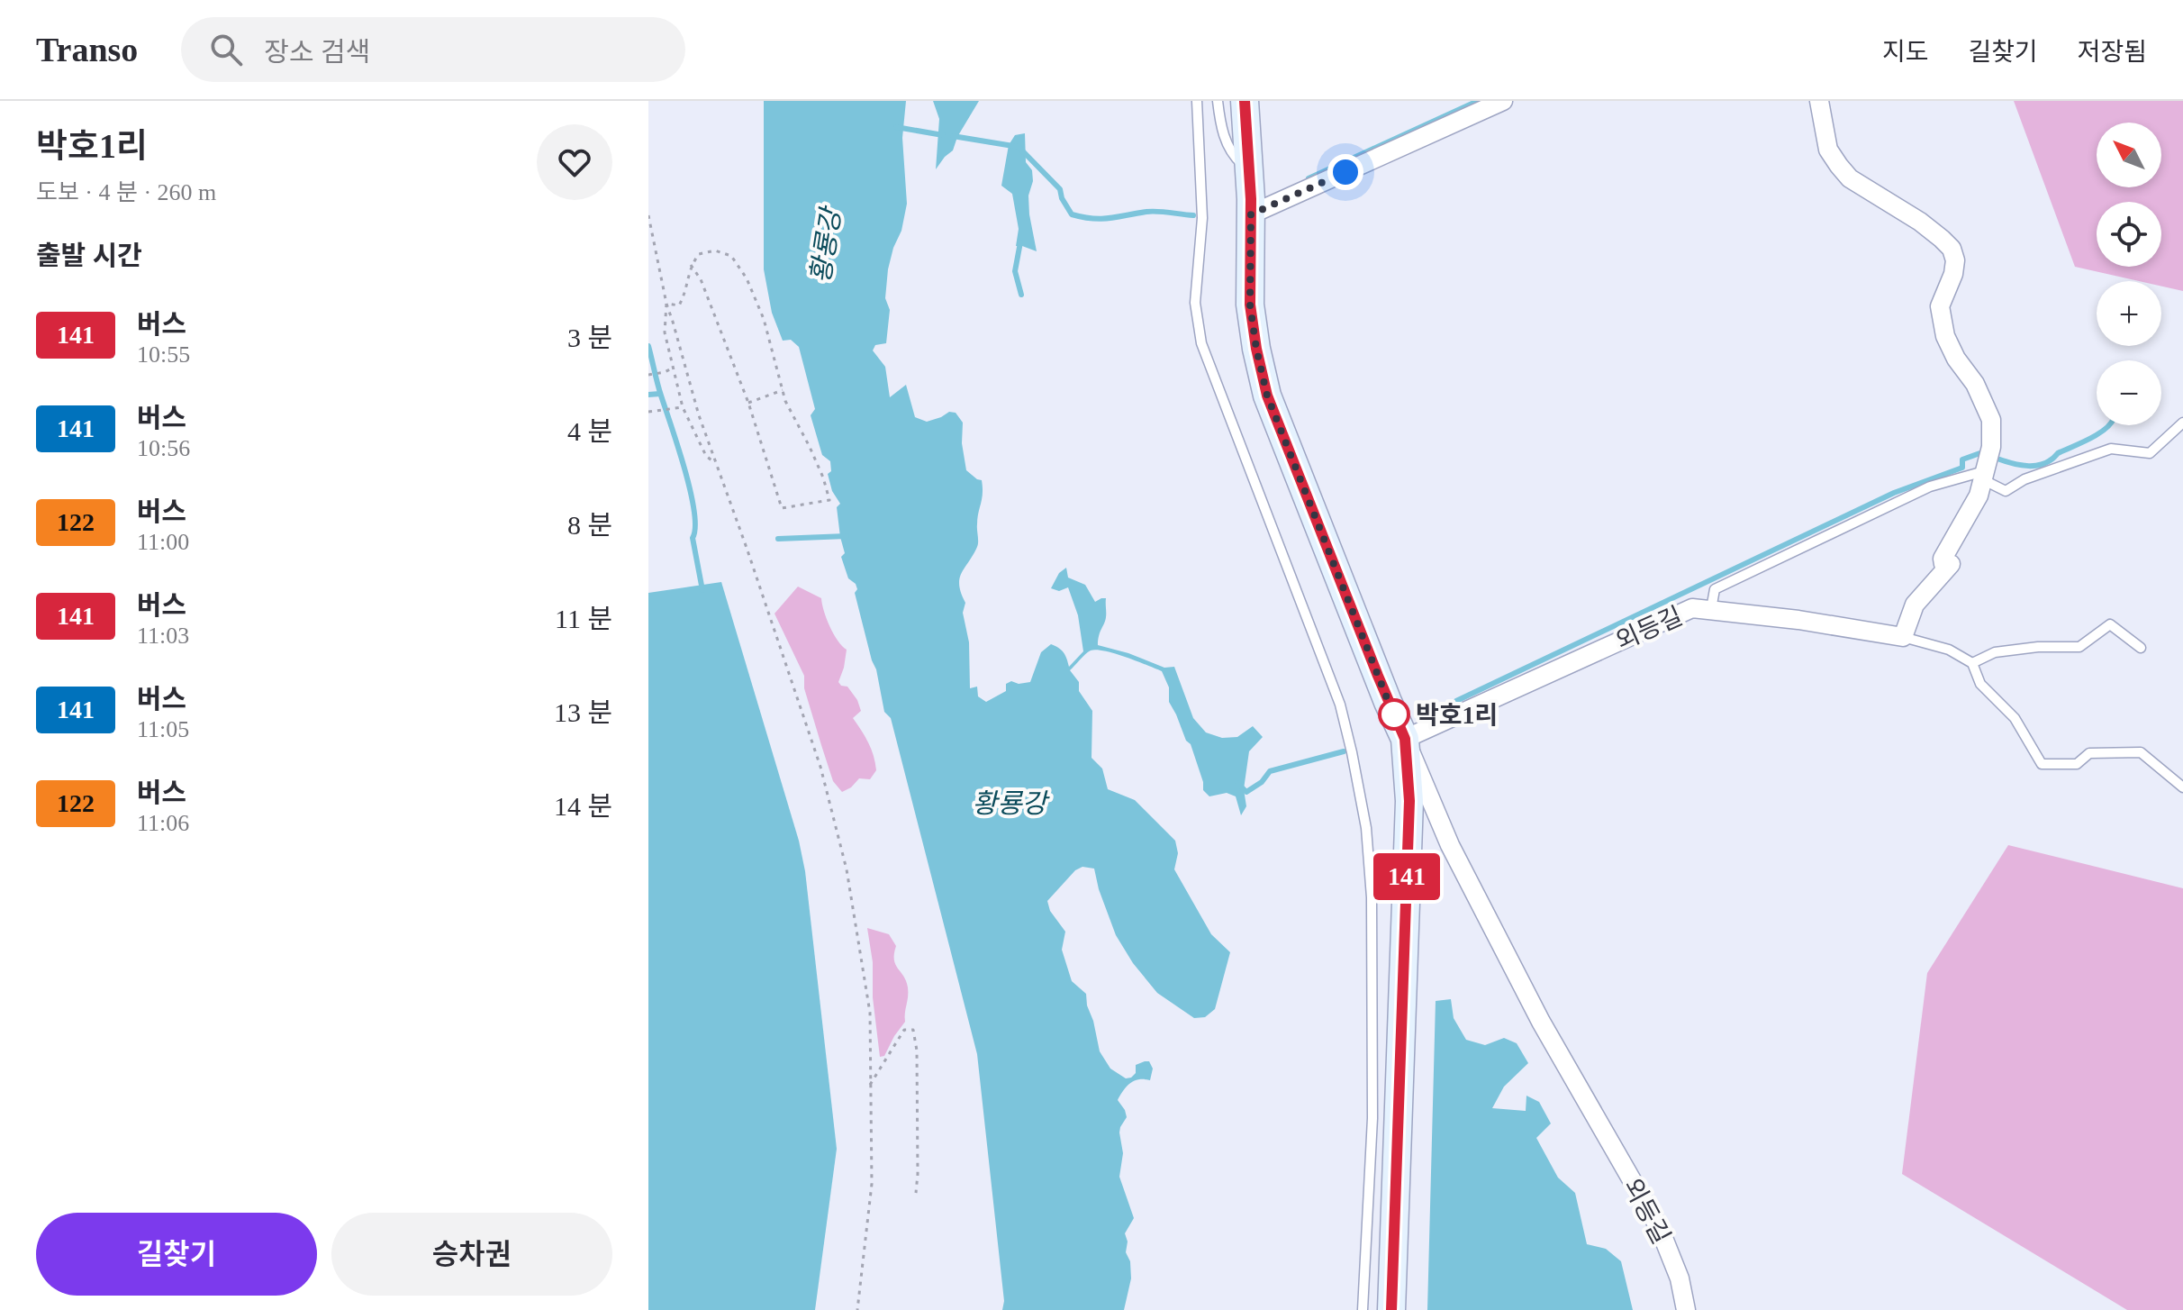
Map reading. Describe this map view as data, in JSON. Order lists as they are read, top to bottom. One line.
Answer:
{"streets":{"street":["외등길"]},"water":["황룡강"],"places":["박호1리"],"lines":["bus line 141"],"north":"top left","page":{"header":"Transo","search":"장소 검색","nav":["지도","길찾기","저장됨"],"heading":[["박호1리","도보 · 4 분 · 260 m"],"출발 시간"],"on_map":"141","map_buttons":["+","−"],"list":[{"mark":"141","name":"버스","note":"10:55","value":"3 분"},{"mark":"141","name":"버스","note":"10:56","value":"4 분"},{"mark":"122","name":"버스","note":"11:00","value":"8 분"},{"mark":"141","name":"버스","note":"11:03","value":"11 분"},{"mark":"141","name":"버스","note":"11:05","value":"13 분"},{"mark":"122","name":"버스","note":"11:06","value":"14 분"}],"buttons":["길찾기","승차권"]}}
